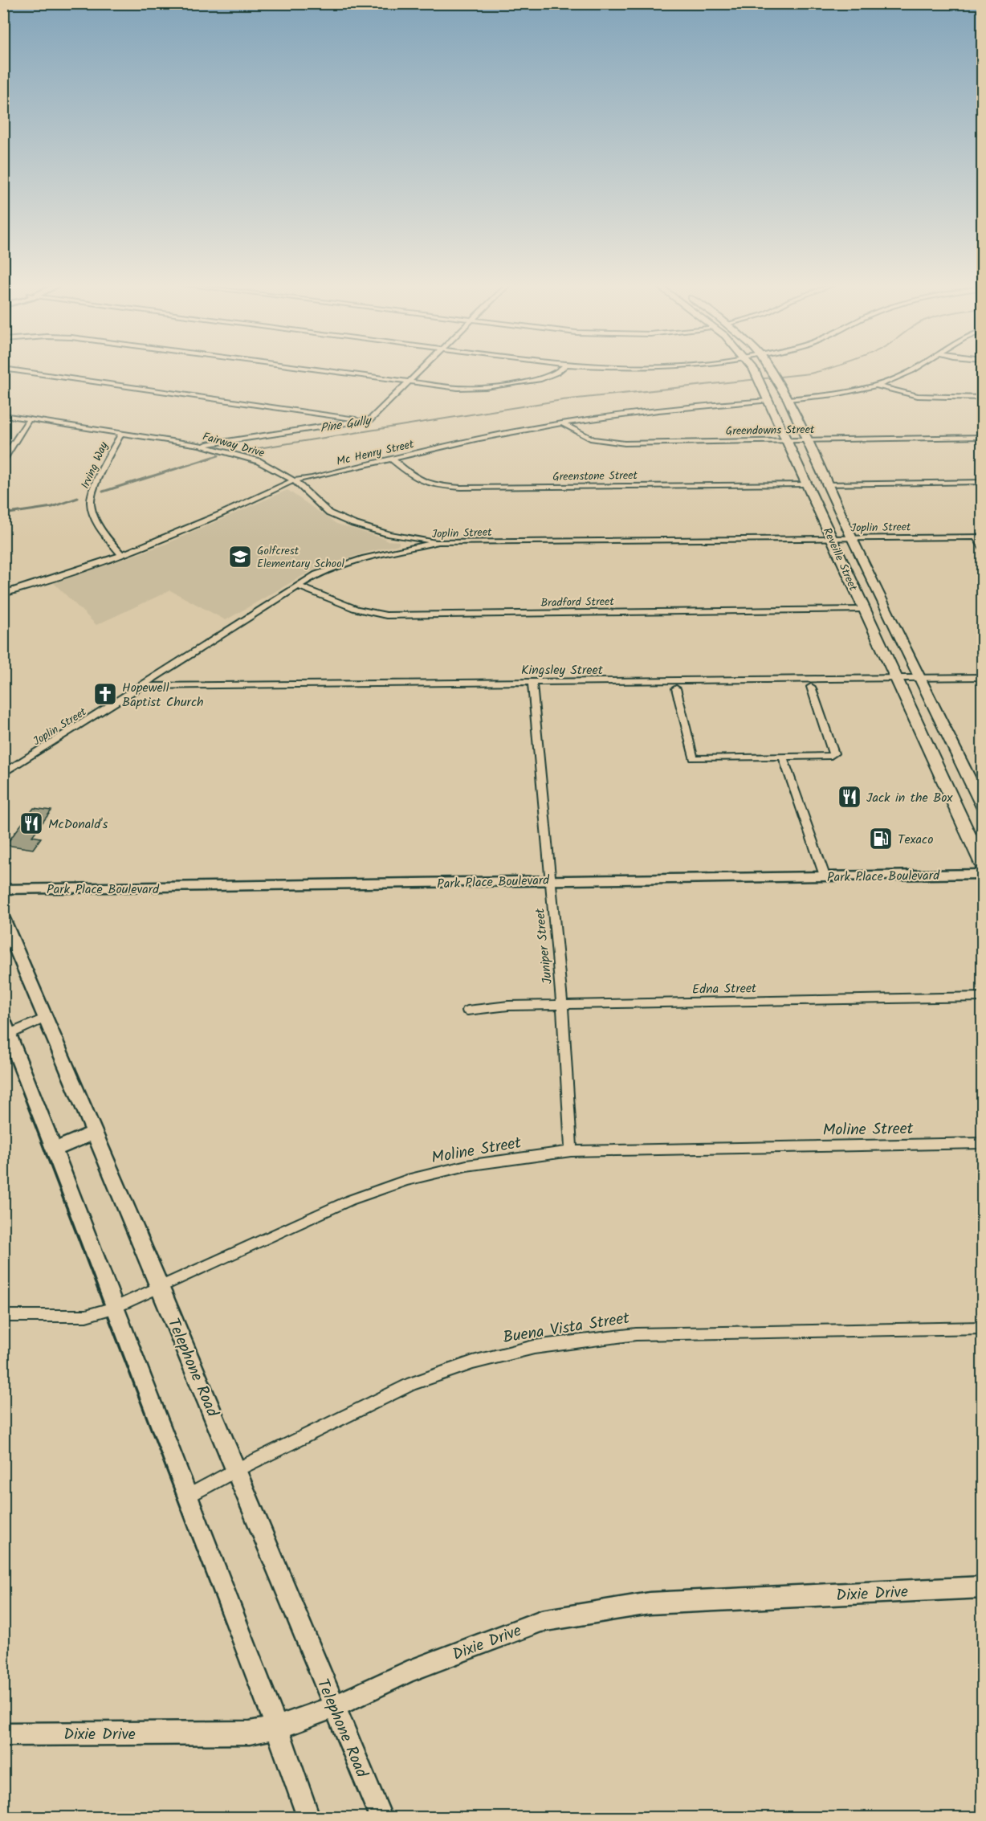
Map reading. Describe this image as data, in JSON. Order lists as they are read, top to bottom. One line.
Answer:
{"streets":{"main road":["Reveille Street","Park Place Boulevard","Telephone Road","Dixie Drive"],"street":["Greendowns Street","Fairway Drive","Mc Henry Street","Irving Way","Greenstone Street","Joplin Street","Bradford Street","Kingsley Street","Juniper Street","Edna Street","Moline Street","Buena Vista Street"]},"crossings":[["Greendowns Street","Mc Henry Street"],["Greendowns Street","Reveille Street"],["Fairway Drive","Mc Henry Street"],["Fairway Drive","Irving Way"],["Fairway Drive","Joplin Street"],["Mc Henry Street","Irving Way"],["Mc Henry Street","Greenstone Street"],["Mc Henry Street","Reveille Street"],["Greenstone Street","Reveille Street"],["Joplin Street","Reveille Street"],["Joplin Street","Bradford Street"],["Joplin Street","Kingsley Street"],["Reveille Street","Bradford Street"],["Reveille Street","Kingsley Street"],["Kingsley Street","Juniper Street"],["Park Place Boulevard","Juniper Street"],["Juniper Street","Edna Street"],["Juniper Street","Moline Street"],["Moline Street","Telephone Road"],["Buena Vista Street","Telephone Road"],["Telephone Road","Dixie Drive"]],"water":["Pine Gully"],"places":{"school or university":["Golfcrest Elementary School"],"church":["Hopewell Baptist Church"],"restaurant":["Jack in the Box","McDonald's"],"fuel station":["Texaco"]}}
